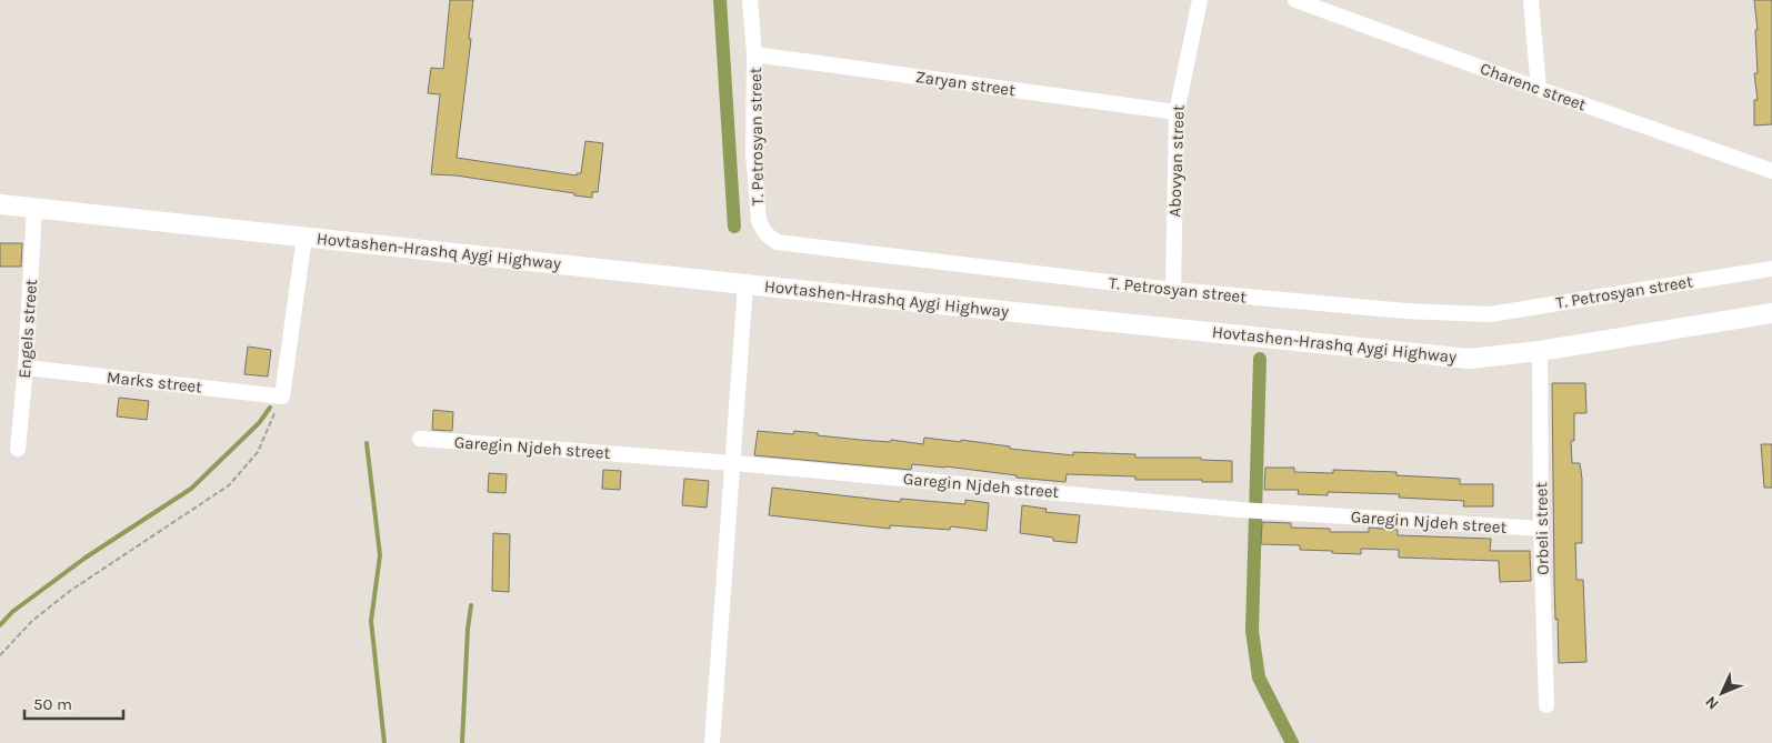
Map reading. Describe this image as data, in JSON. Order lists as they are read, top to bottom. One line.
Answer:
{"streets":{"street":["Zaryan street","Charenc street","T. Petrosyan street","Abovyan street","Hovtashen-Hrashq Aygi Highway","Engels street","Marks street","Garegin Njdeh street","Orbeli street"]},"crossings":[["Zaryan street","T. Petrosyan street"],["Zaryan street","Abovyan street"],["T. Petrosyan street","Abovyan street"],["Hovtashen-Hrashq Aygi Highway","Engels street"],["Hovtashen-Hrashq Aygi Highway","Orbeli street"],["Engels street","Marks street"],["Garegin Njdeh street","Orbeli street"]],"scale_bar":"50 m","north":"bottom left"}
